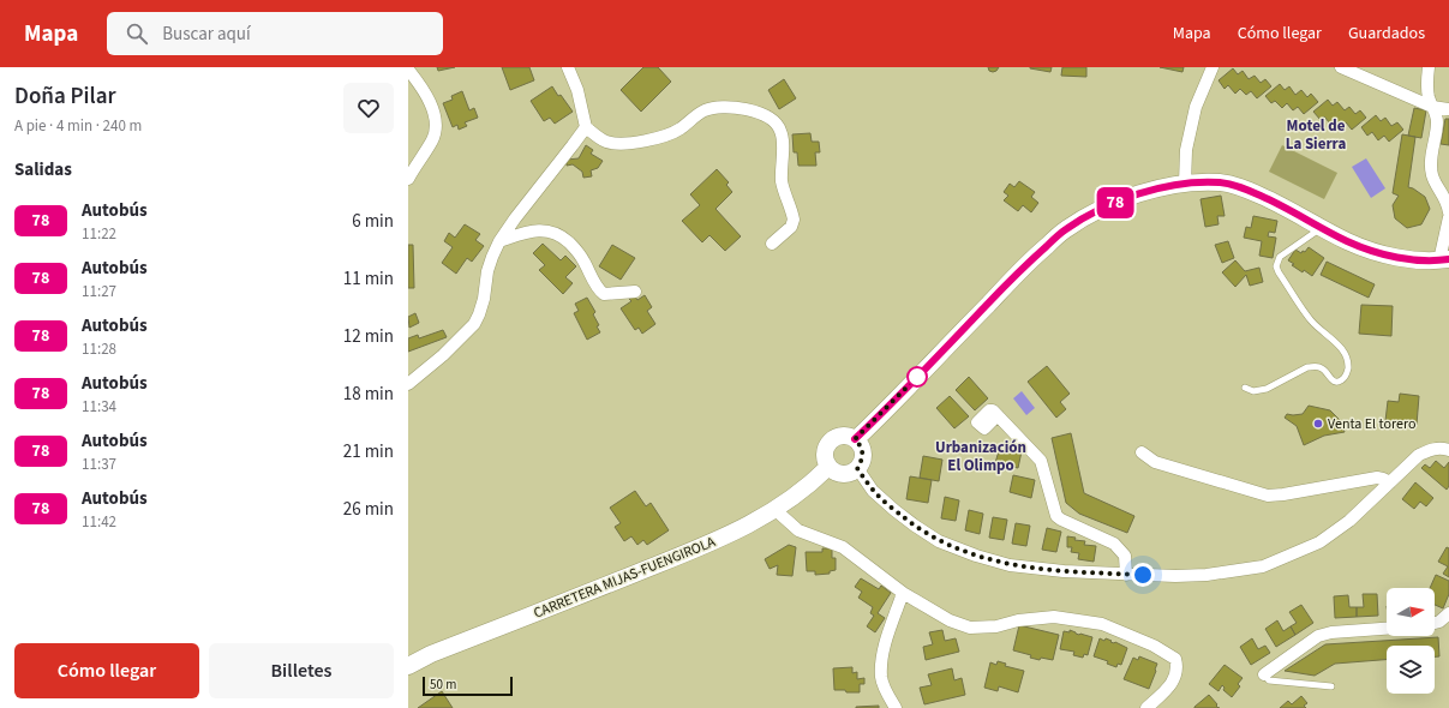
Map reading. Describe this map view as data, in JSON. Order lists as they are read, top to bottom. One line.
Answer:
{"streets":{"main road":["CARRETERA MIJAS-FUENGIROLA"]},"districts":["Motel de La Sierra","Urbanización El Olimpo"],"places":["Venta El torero"],"lines":["bus line 78"],"scale_bar":"50 m","north":"right","page":{"header":"Mapa","search":"Buscar aquí","nav":["Mapa","Cómo llegar","Guardados"],"heading":[["Doña Pilar","A pie · 4 min · 240 m"],"Salidas"],"on_map":"78","list":[{"mark":"78","name":"Autobús","note":"11:22","value":"6 min"},{"mark":"78","name":"Autobús","note":"11:27","value":"11 min"},{"mark":"78","name":"Autobús","note":"11:28","value":"12 min"},{"mark":"78","name":"Autobús","note":"11:34","value":"18 min"},{"mark":"78","name":"Autobús","note":"11:37","value":"21 min"},{"mark":"78","name":"Autobús","note":"11:42","value":"26 min"}],"buttons":["Cómo llegar","Billetes"],"scale":"50 m"}}
